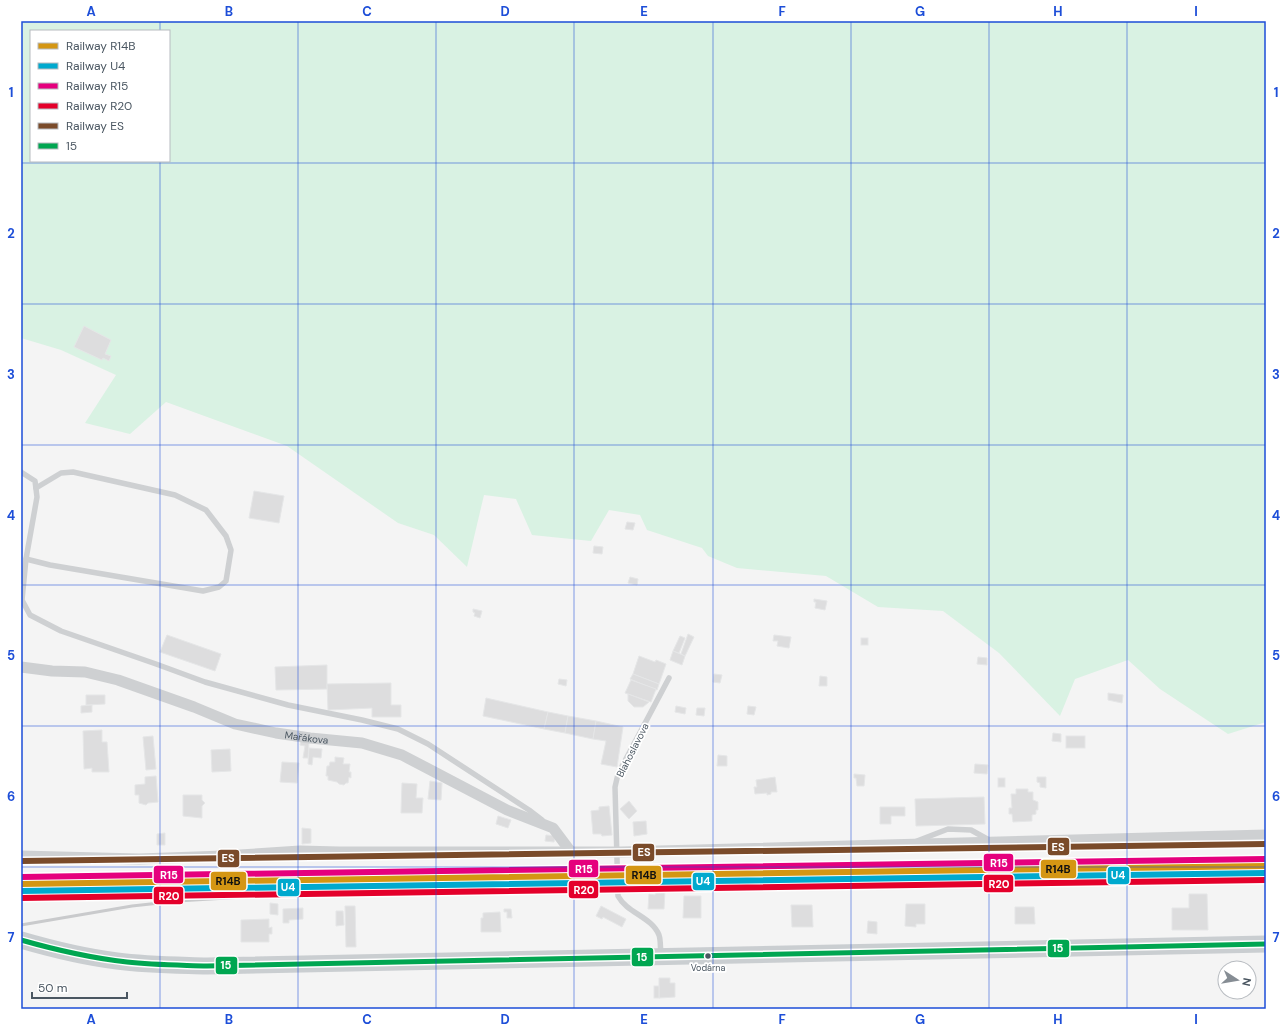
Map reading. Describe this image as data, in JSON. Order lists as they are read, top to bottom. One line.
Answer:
{"streets":{"street":["Mařákova"],"lane":["Blahoslavova"]},"places":["Vodárna"],"lines":["rail line ES","rail line R15","rail line R14B","rail line U4","rail line R20","transit line 15"],"legend":["Railway R14B","Railway U4","Railway R15","Railway R20","Railway ES","15"],"scale_bar":"50 m","north":"right","grid":{"columns":["A","B","C","D","E","F","G","H","I"],"rows":["1","2","3","4","5","6","7"]}}
